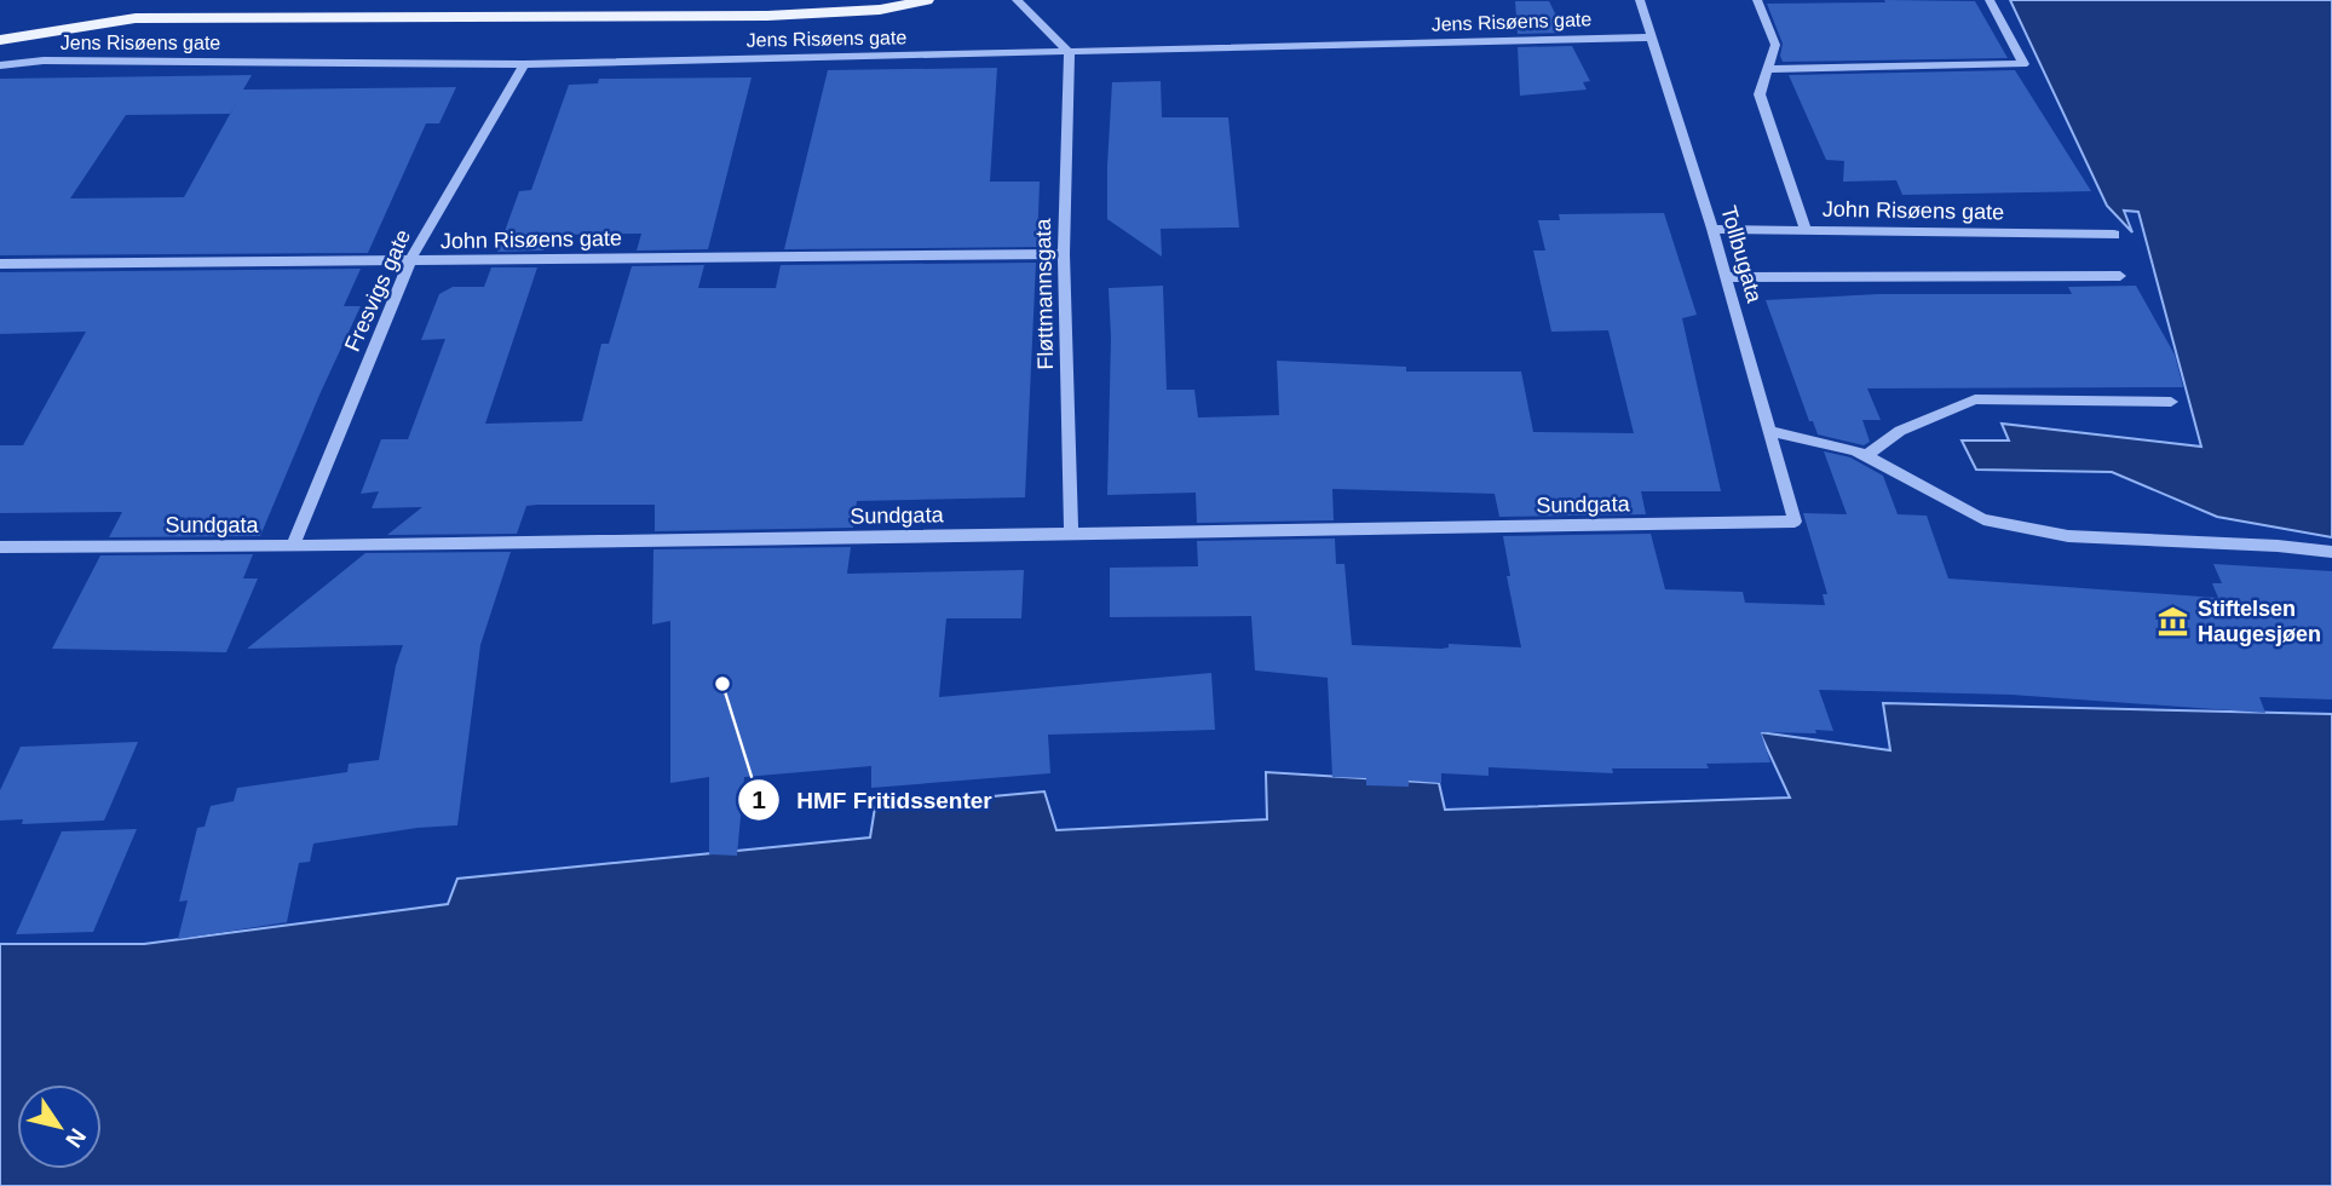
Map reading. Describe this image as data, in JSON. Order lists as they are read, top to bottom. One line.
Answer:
{"streets":{"street":["Jens Risøens gate","John Risøens gate","Tollbugata","Fresvigs gate","Fløttmannsgata","Sundgata"]},"crossings":[["Jens Risøens gate","Tollbugata"],["Jens Risøens gate","Fresvigs gate"],["Jens Risøens gate","Fløttmannsgata"],["John Risøens gate","Tollbugata"],["John Risøens gate","Fresvigs gate"],["John Risøens gate","Fløttmannsgata"],["Tollbugata","Sundgata"],["Fresvigs gate","Sundgata"],["Fløttmannsgata","Sundgata"]],"places":{"museum":["Stiftelsen Haugesjøen"],"other":["HMF Fritidssenter"]},"north":"bottom right"}
